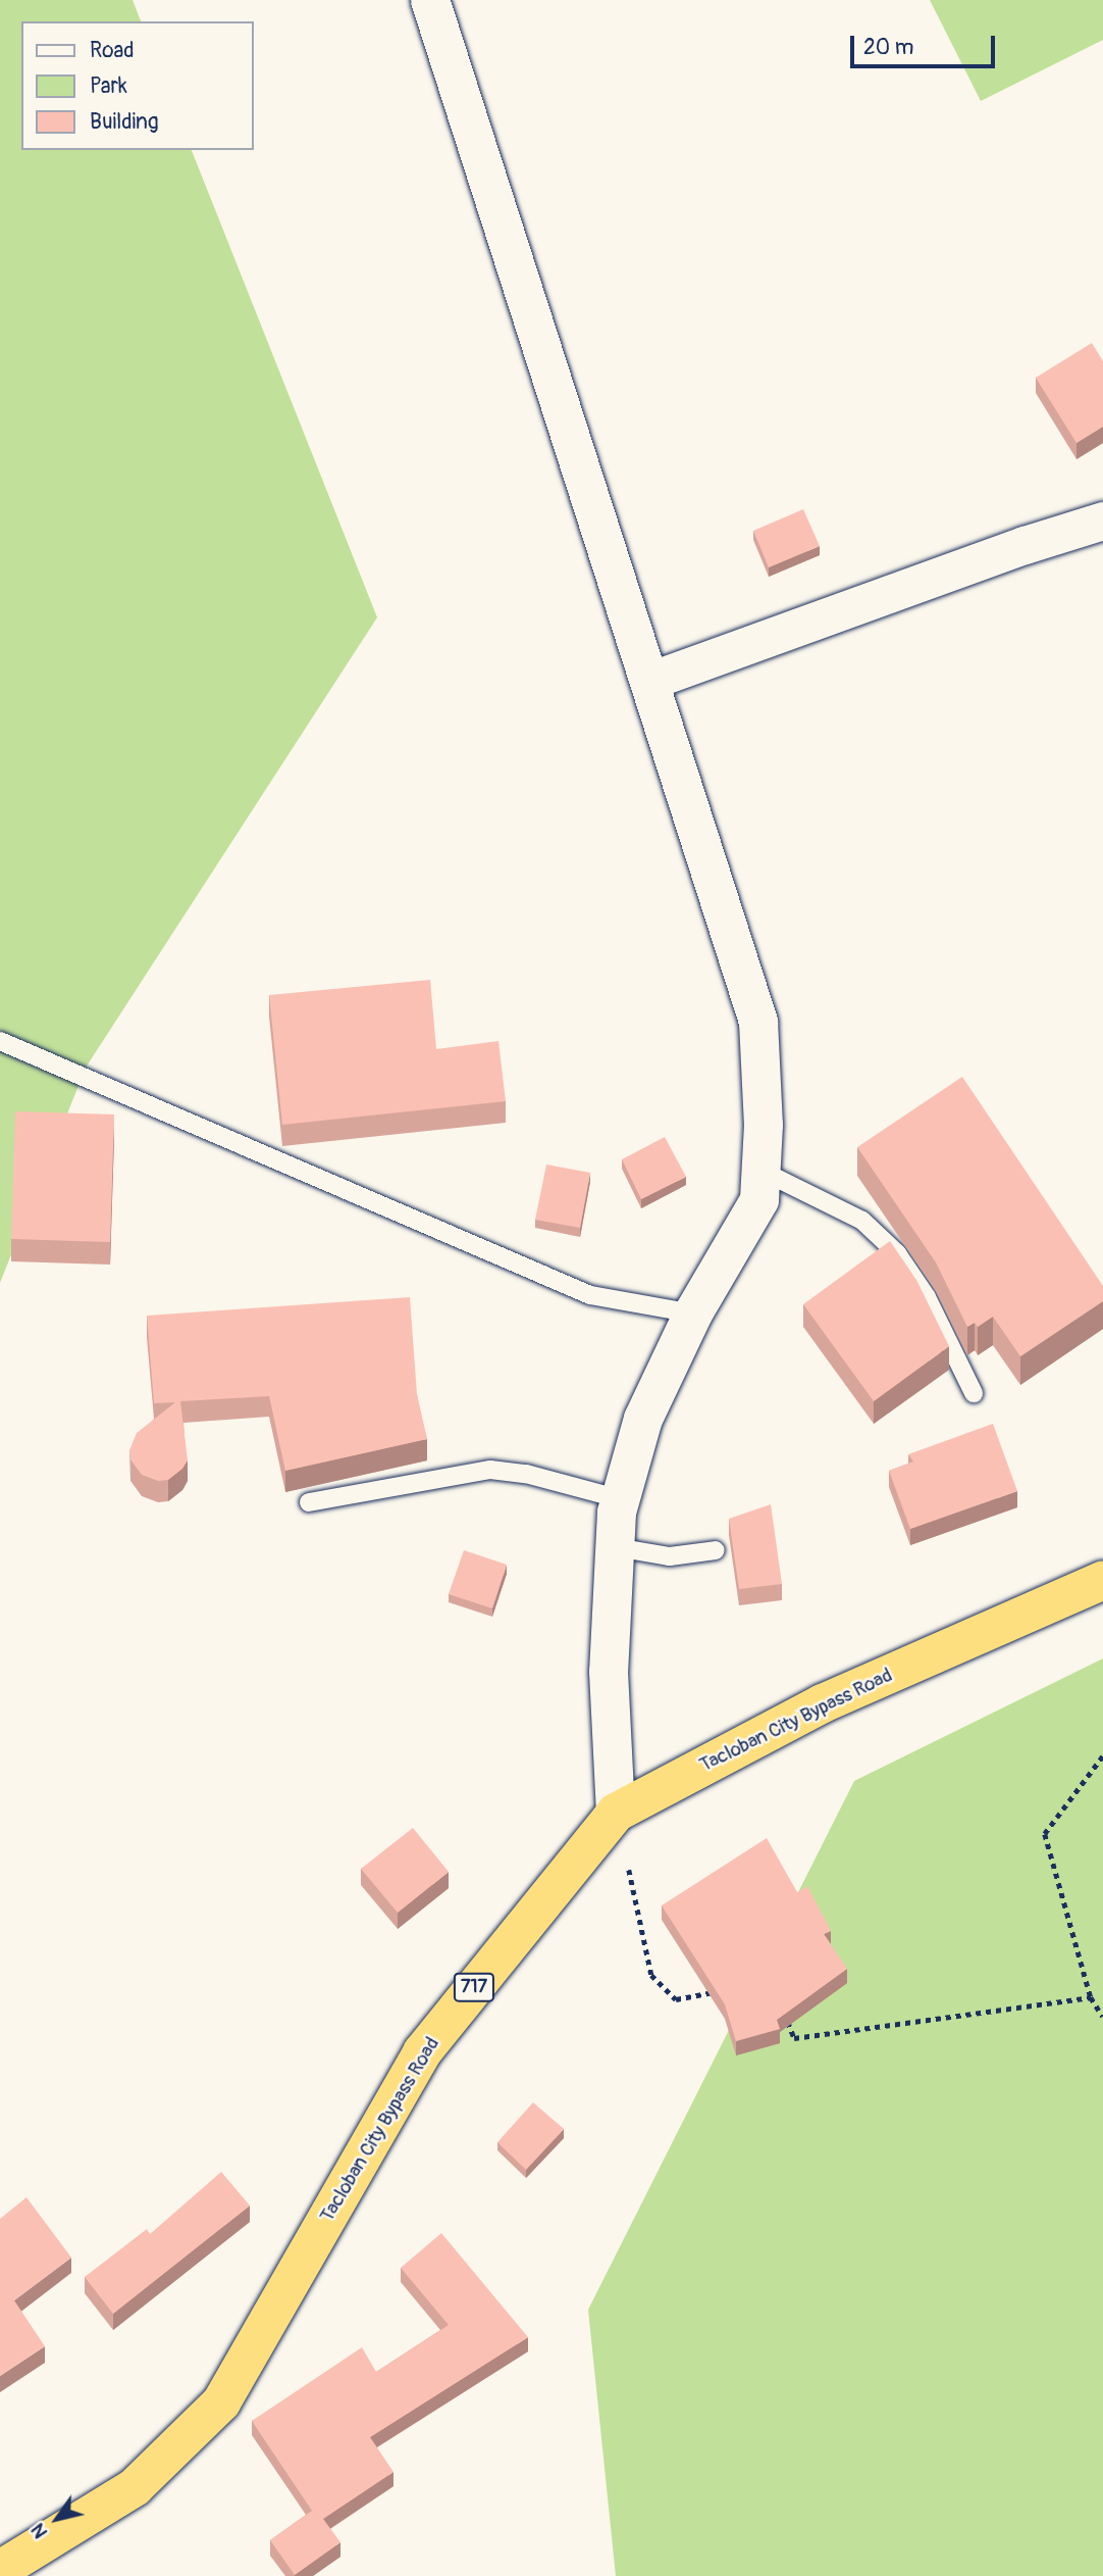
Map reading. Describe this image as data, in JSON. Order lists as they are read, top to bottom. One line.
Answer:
{"streets":{"highway":["Tacloban City Bypass Road","717"]},"legend":["Road","Park","Building"],"scale_bar":"20 m","north":"bottom left"}
